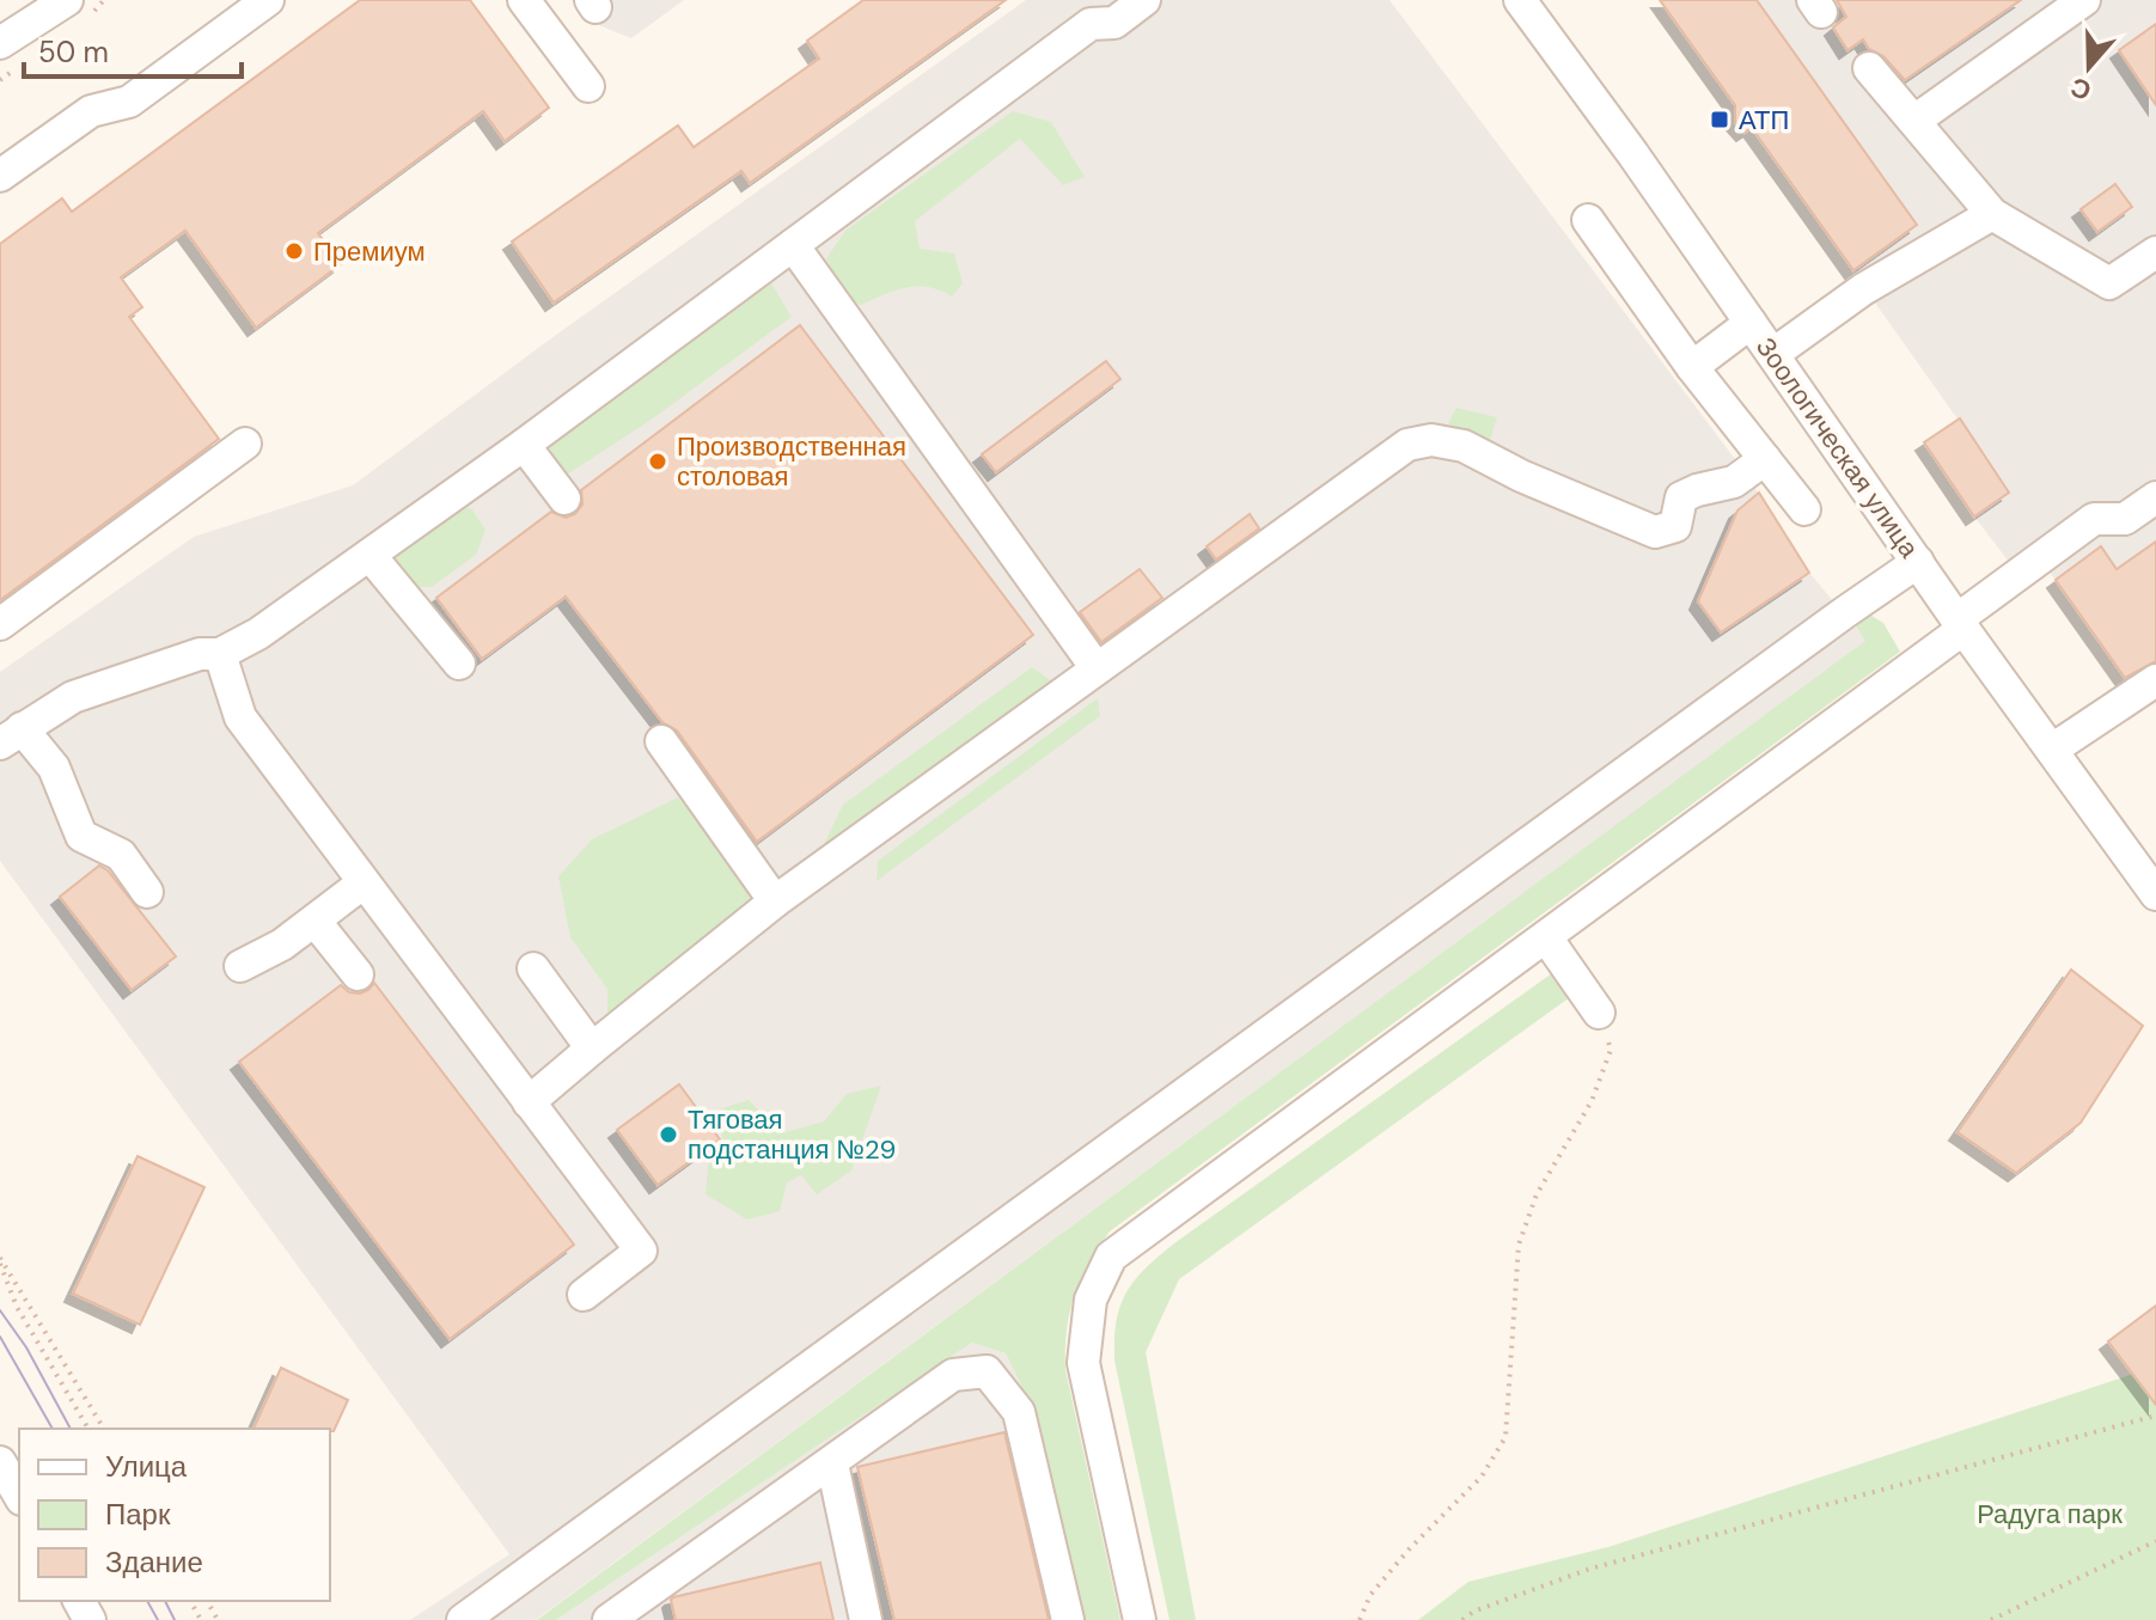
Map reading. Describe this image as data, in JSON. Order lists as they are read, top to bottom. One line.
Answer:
{"streets":{"street":["Зоологическая улица"]},"parks":["Радуга парк"],"places":{"transit":["АТП"],"other":["Премиум","Производственная столовая","Тяговая подстанция №29"]},"legend":["Улица","Парк","Здание"],"scale_bar":"50 m","north":"bottom"}
